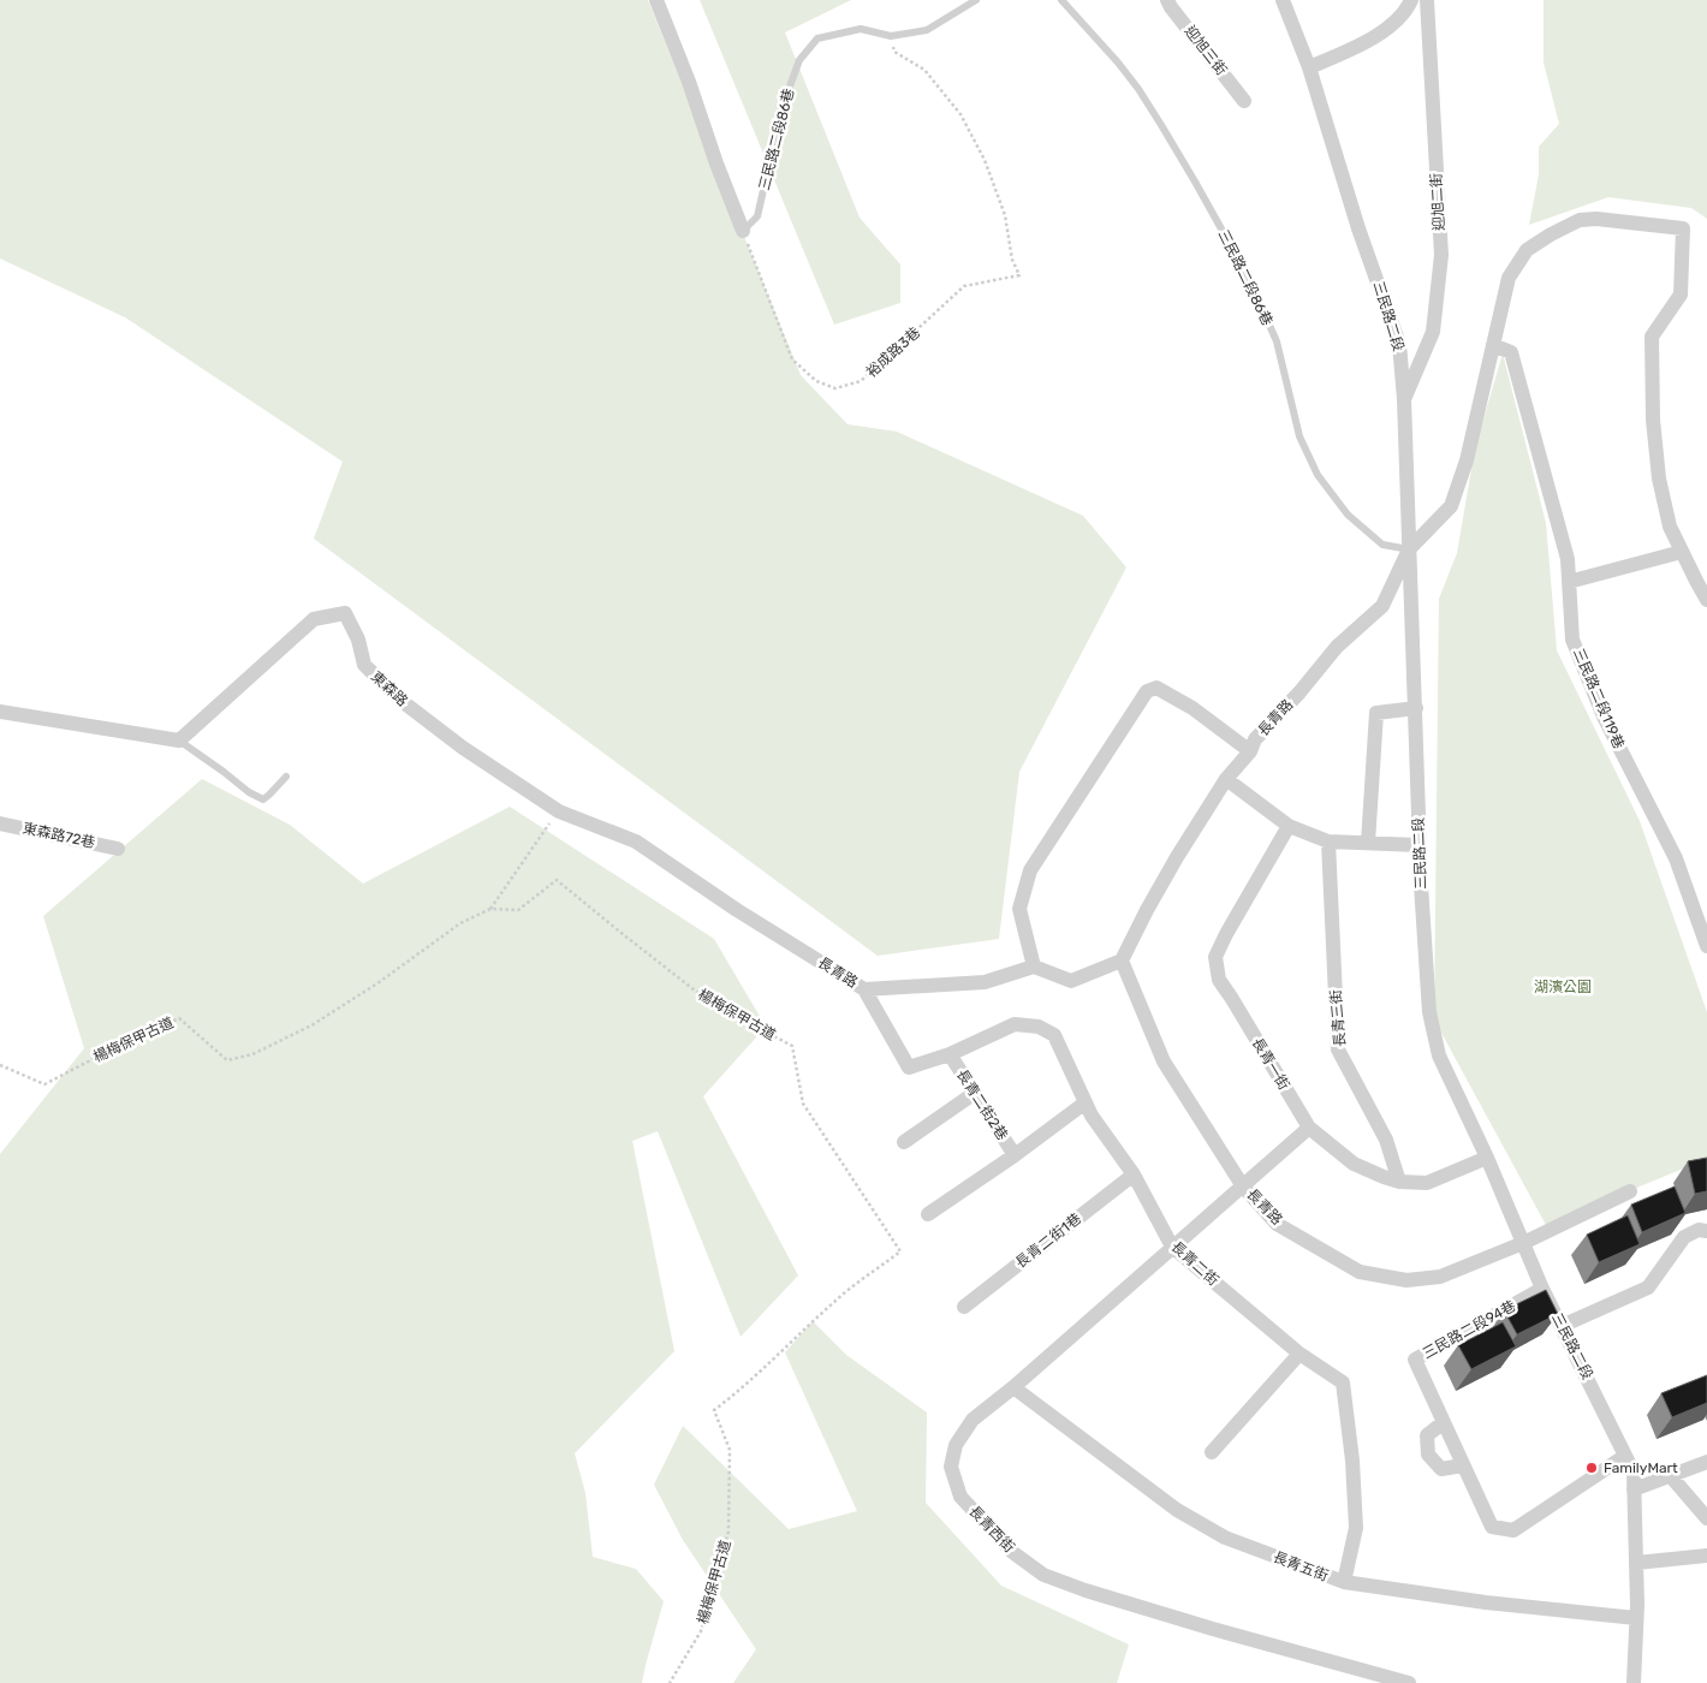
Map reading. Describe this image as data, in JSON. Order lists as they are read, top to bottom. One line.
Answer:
{"streets":{"street":["迎旭三街","迎旭二街","三民路二段","東森路","三民路二段119巷","長青路","東森路72巷","長青三街","長青一街","長青二街2巷","長青二街1巷","長青二街","三民路二段94巷","長青西街","長青五街"],"lane":["三民路二段86巷"],"path":["裕成路3巷","楊梅保甲古道"]},"crossings":[["三民路二段86巷","三民路二段"],["三民路二段86巷","裕成路3巷"],["三民路二段86巷","長青路"],["迎旭二街","三民路二段"],["三民路二段","長青路"],["三民路二段","長青一街"],["三民路二段","三民路二段94巷"],["三民路二段","長青五街"],["東森路","長青路"],["長青路","長青西街"],["長青三街","長青一街"],["長青一街","長青西街"],["長青二街2巷","長青二街"],["長青二街1巷","長青二街"],["長青二街","長青西街"],["長青二街","長青五街"],["長青西街","長青五街"]],"parks":["湖濱公園"],"places":["FamilyMart"]}
